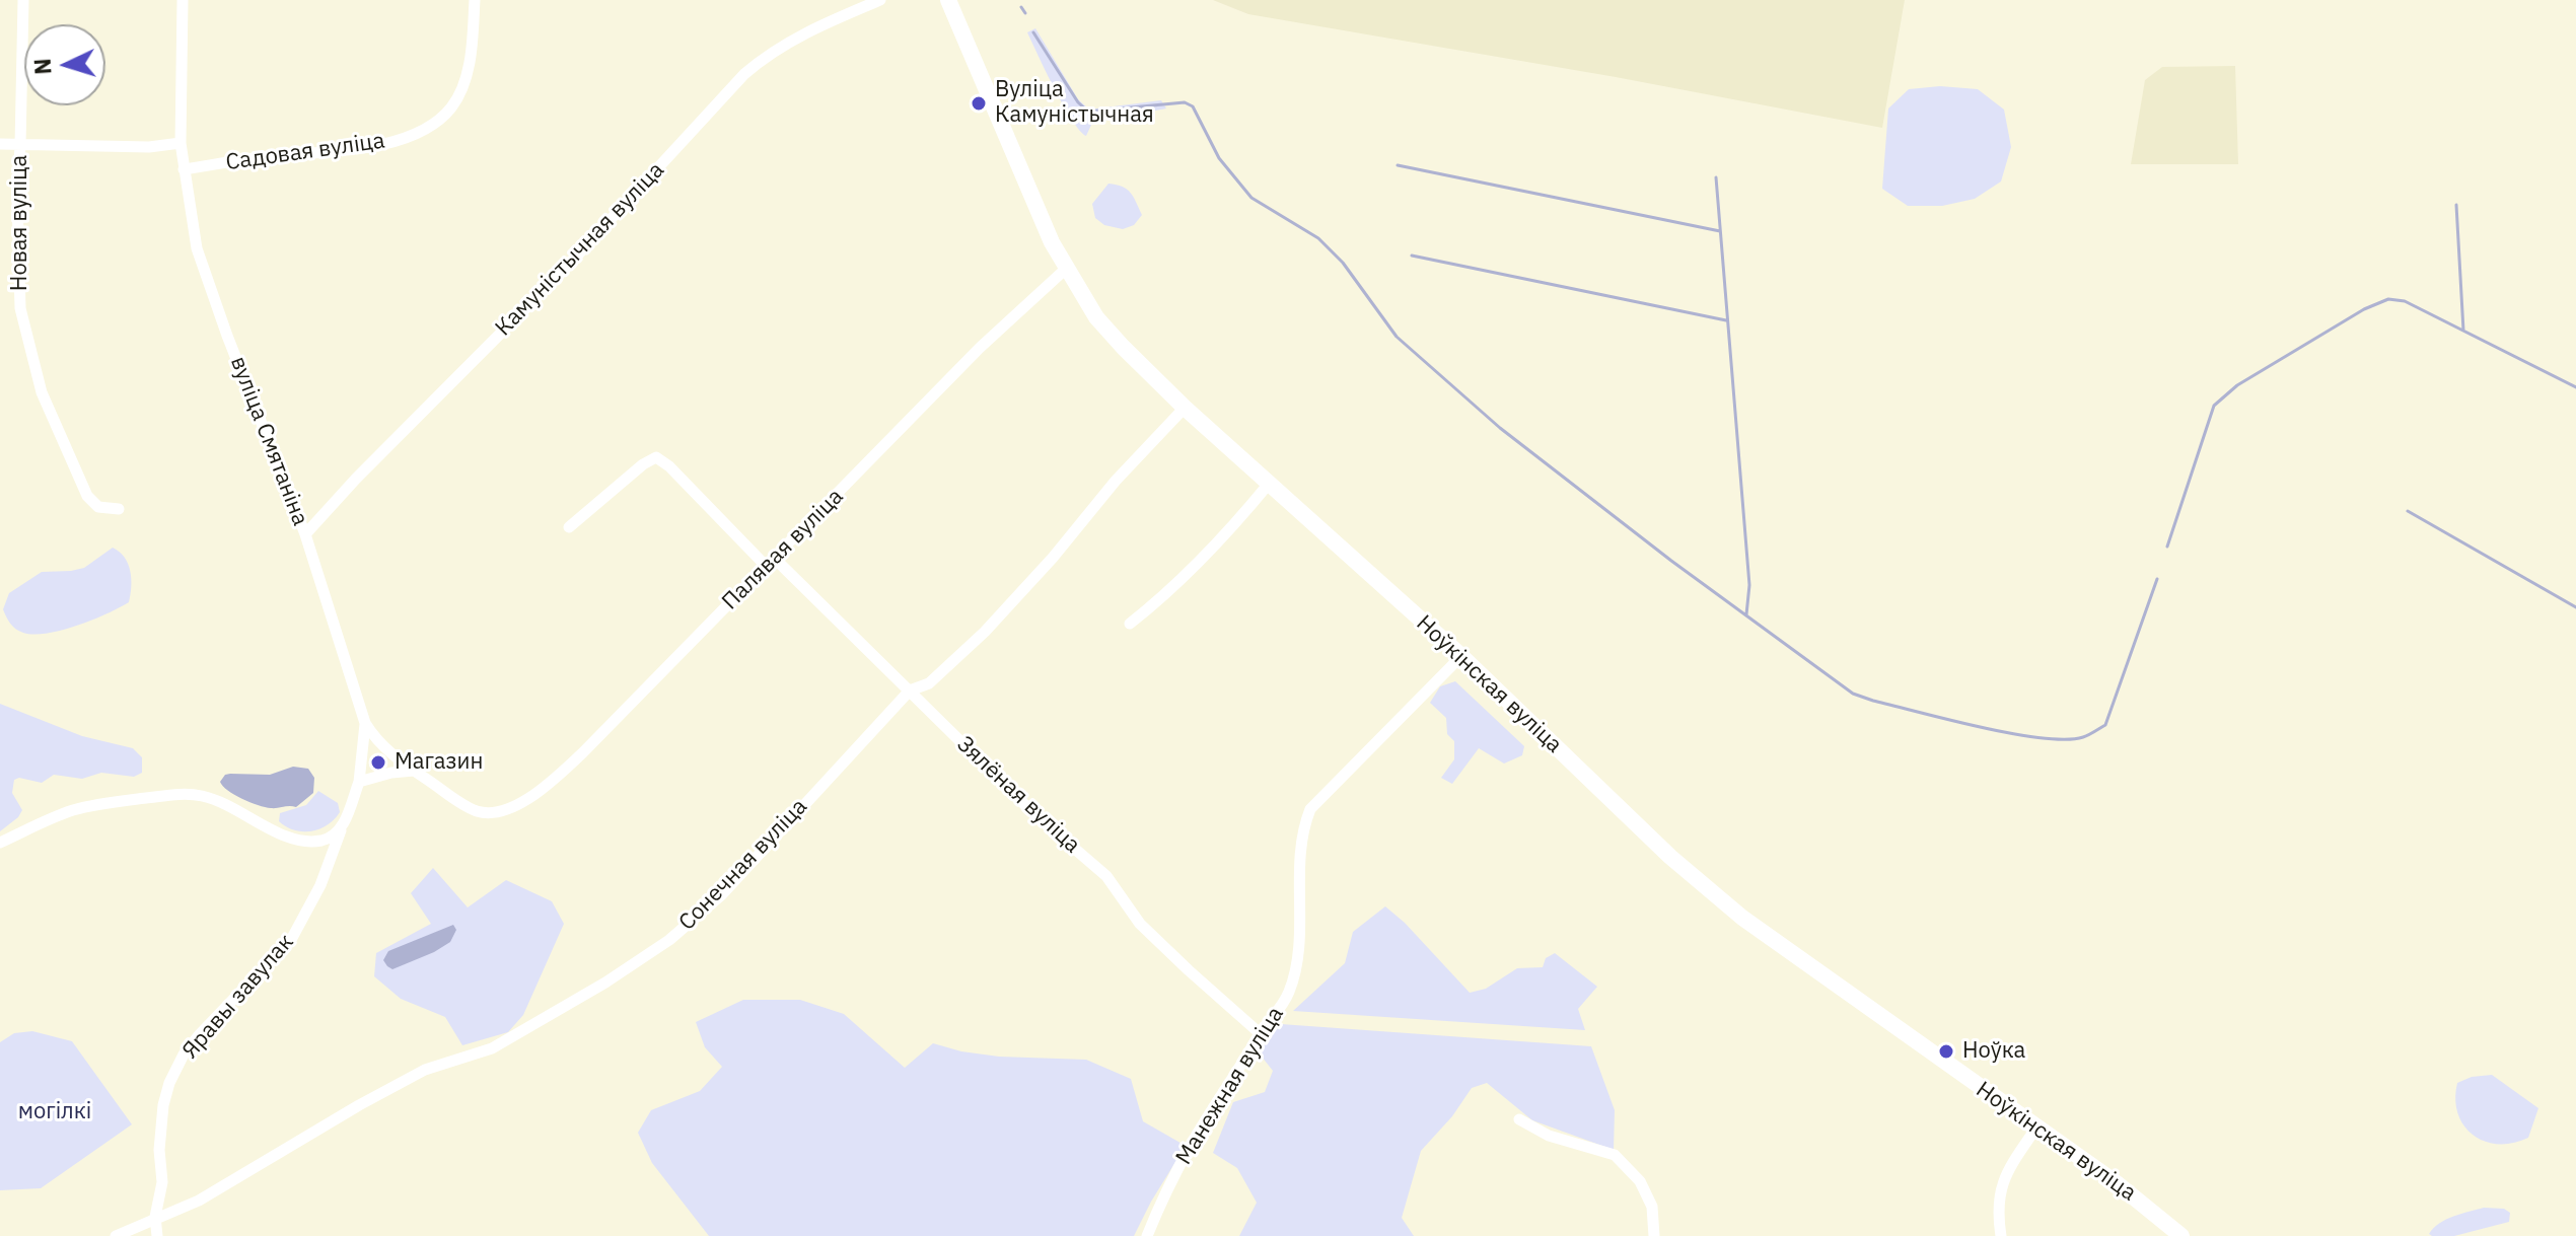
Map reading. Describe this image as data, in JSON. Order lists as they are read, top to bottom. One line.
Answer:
{"streets":{"main road":["Ноўкінская вуліца"],"street":["Садовая вуліца","Новая вуліца","Камуністычная вуліца","вуліца Смятаніна","Палявая вуліца","Зялёная вуліца","Сонечная вуліца","Яравы завулак","Манежная вуліца"]},"crossings":[["Садовая вуліца","вуліца Смятаніна"],["Камуністычная вуліца","вуліца Смятаніна"],["вуліца Смятаніна","Палявая вуліца"],["вуліца Смятаніна","Яравы завулак"],["Палявая вуліца","Ноўкінская вуліца"],["Палявая вуліца","Зялёная вуліца"],["Ноўкінская вуліца","Сонечная вуліца"],["Ноўкінская вуліца","Манежная вуліца"],["Зялёная вуліца","Сонечная вуліца"],["Зялёная вуліца","Манежная вуліца"],["Сонечная вуліца","Яравы завулак"]],"parks":["могілкі"],"places":["Вуліца Камуністычная","Магазин","Ноўка"],"north":"left"}
